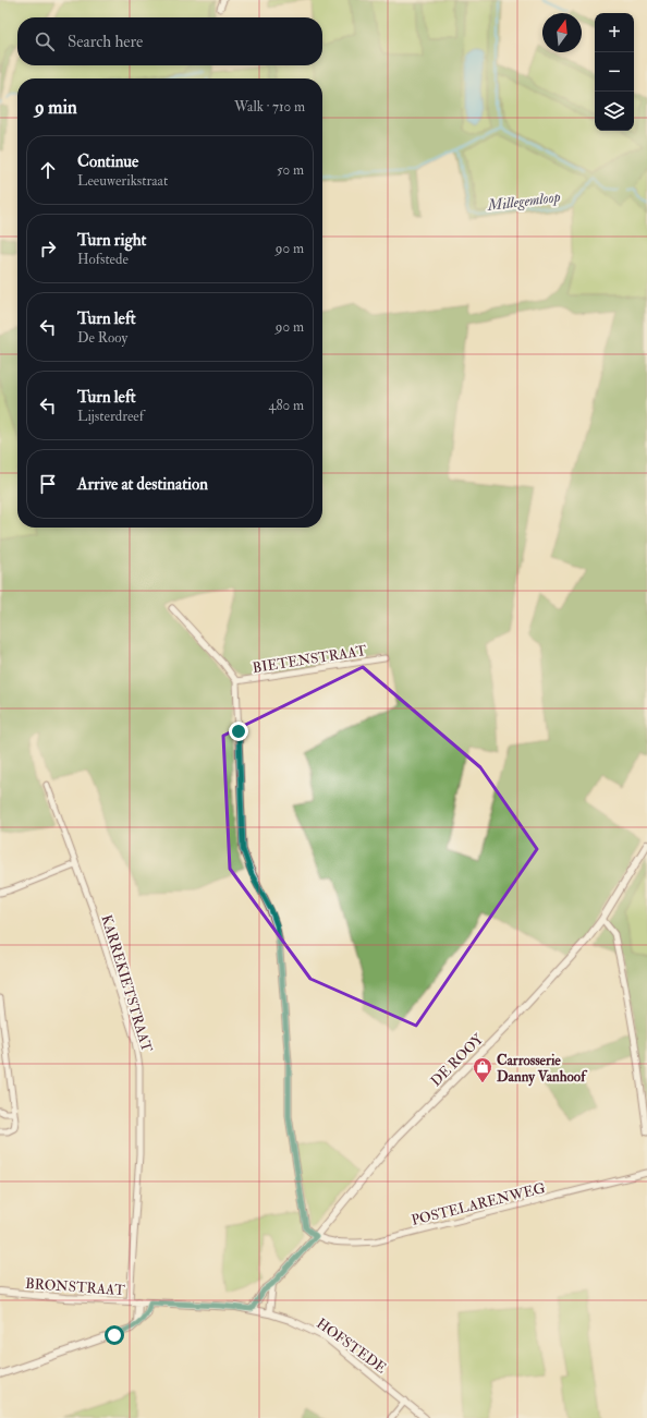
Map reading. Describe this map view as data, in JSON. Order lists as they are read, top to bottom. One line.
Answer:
{"streets":{"street":["BIETENSTRAAT","KARREKIETSTRAAT","DE ROOY","POSTELARENWEG","BRONSTRAAT","HOFSTEDE"]},"crossings":[["KARREKIETSTRAAT","BRONSTRAAT"],["DE ROOY","POSTELARENWEG"],["DE ROOY","HOFSTEDE"],["BRONSTRAAT","HOFSTEDE"]],"water":["Millegemloop"],"places":{"shop":["Carrosserie Danny Vanhoof"]},"north":"top","page":{"map_buttons":["+","−"],"search":"Search here","heading":["9 min","Walk · 710 m"],"list":[["Continue","Leeuwerikstraat","50 m"],["Turn right","Hofstede","90 m"],["Turn left","De Rooy","90 m"],["Turn left","Lijsterdreef","480 m"],"Arrive at destination"]}}
